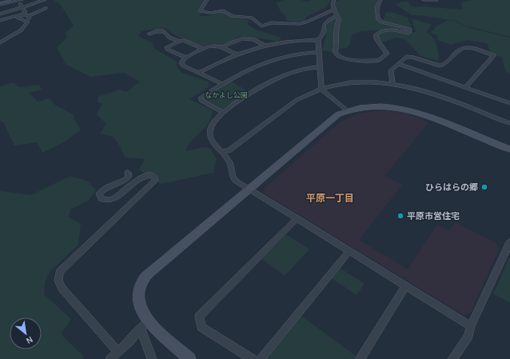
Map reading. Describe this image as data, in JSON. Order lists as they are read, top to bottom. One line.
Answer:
{"districts":["平原一丁目"],"parks":["なかよし公園"],"places":["ひらはらの郷","平原市営住宅"],"north":"bottom right"}
